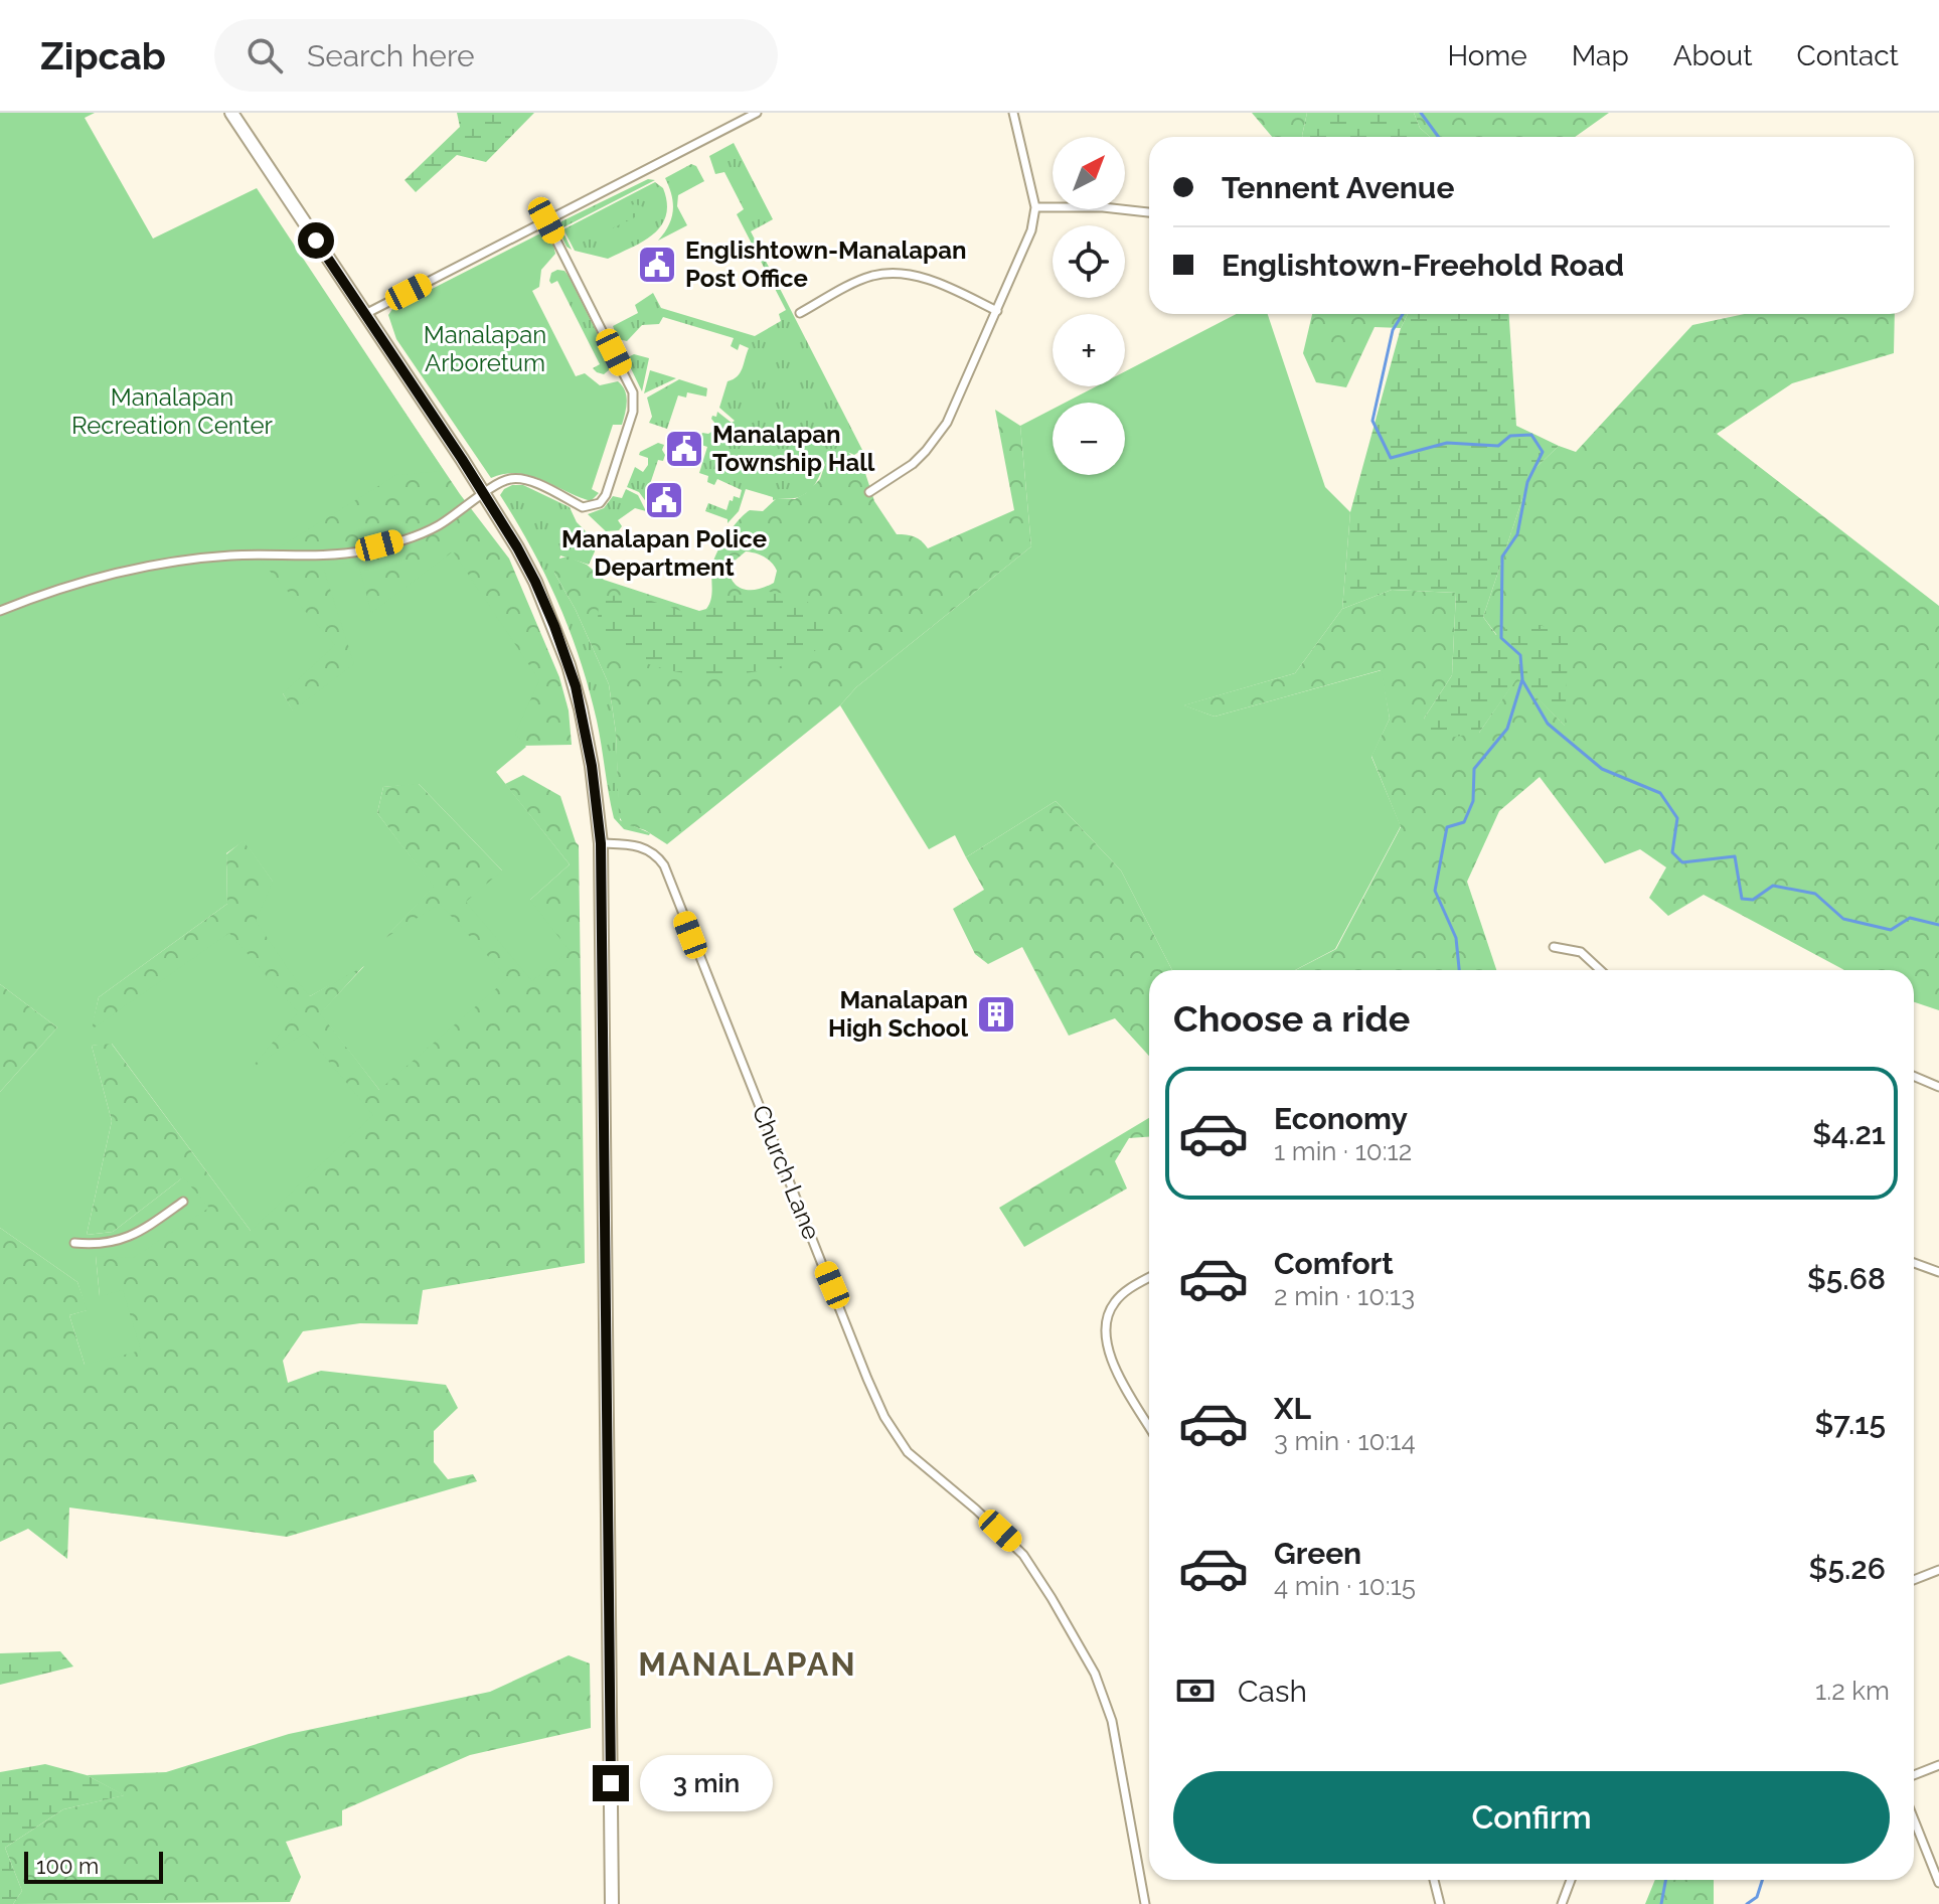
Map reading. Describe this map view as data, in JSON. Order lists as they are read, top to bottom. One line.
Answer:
{"streets":{"street":["Church Lane"]},"districts":["MANALAPAN"],"parks":["Manalapan Arboretum","Manalapan Recreation Center"],"places":{"public building":["Englishtown-Manalapan Post Office","Manalapan Township Hall","Manalapan Police Department"],"building":["Manalapan High School"]},"scale_bar":"100 m","north":"top right","page":{"header":"Zipcab","search":"Search here","nav":["Home","Map","About","Contact"],"map_buttons":["+","−"],"banner":["Tennent Avenue","Englishtown-Freehold Road"],"heading":"Choose a ride","list":[{"name":"Economy","note":"1 min · 10:12","value":"$4.21"},{"name":"Comfort","note":"2 min · 10:13","value":"$5.68"},{"name":"XL","note":"3 min · 10:14","value":"$7.15"},{"name":"Green","note":"4 min · 10:15","value":"$5.26"}],"pay":["Cash","1.2 km"],"bubble":"3 min","buttons":"Confirm","scale":"100 m"}}
